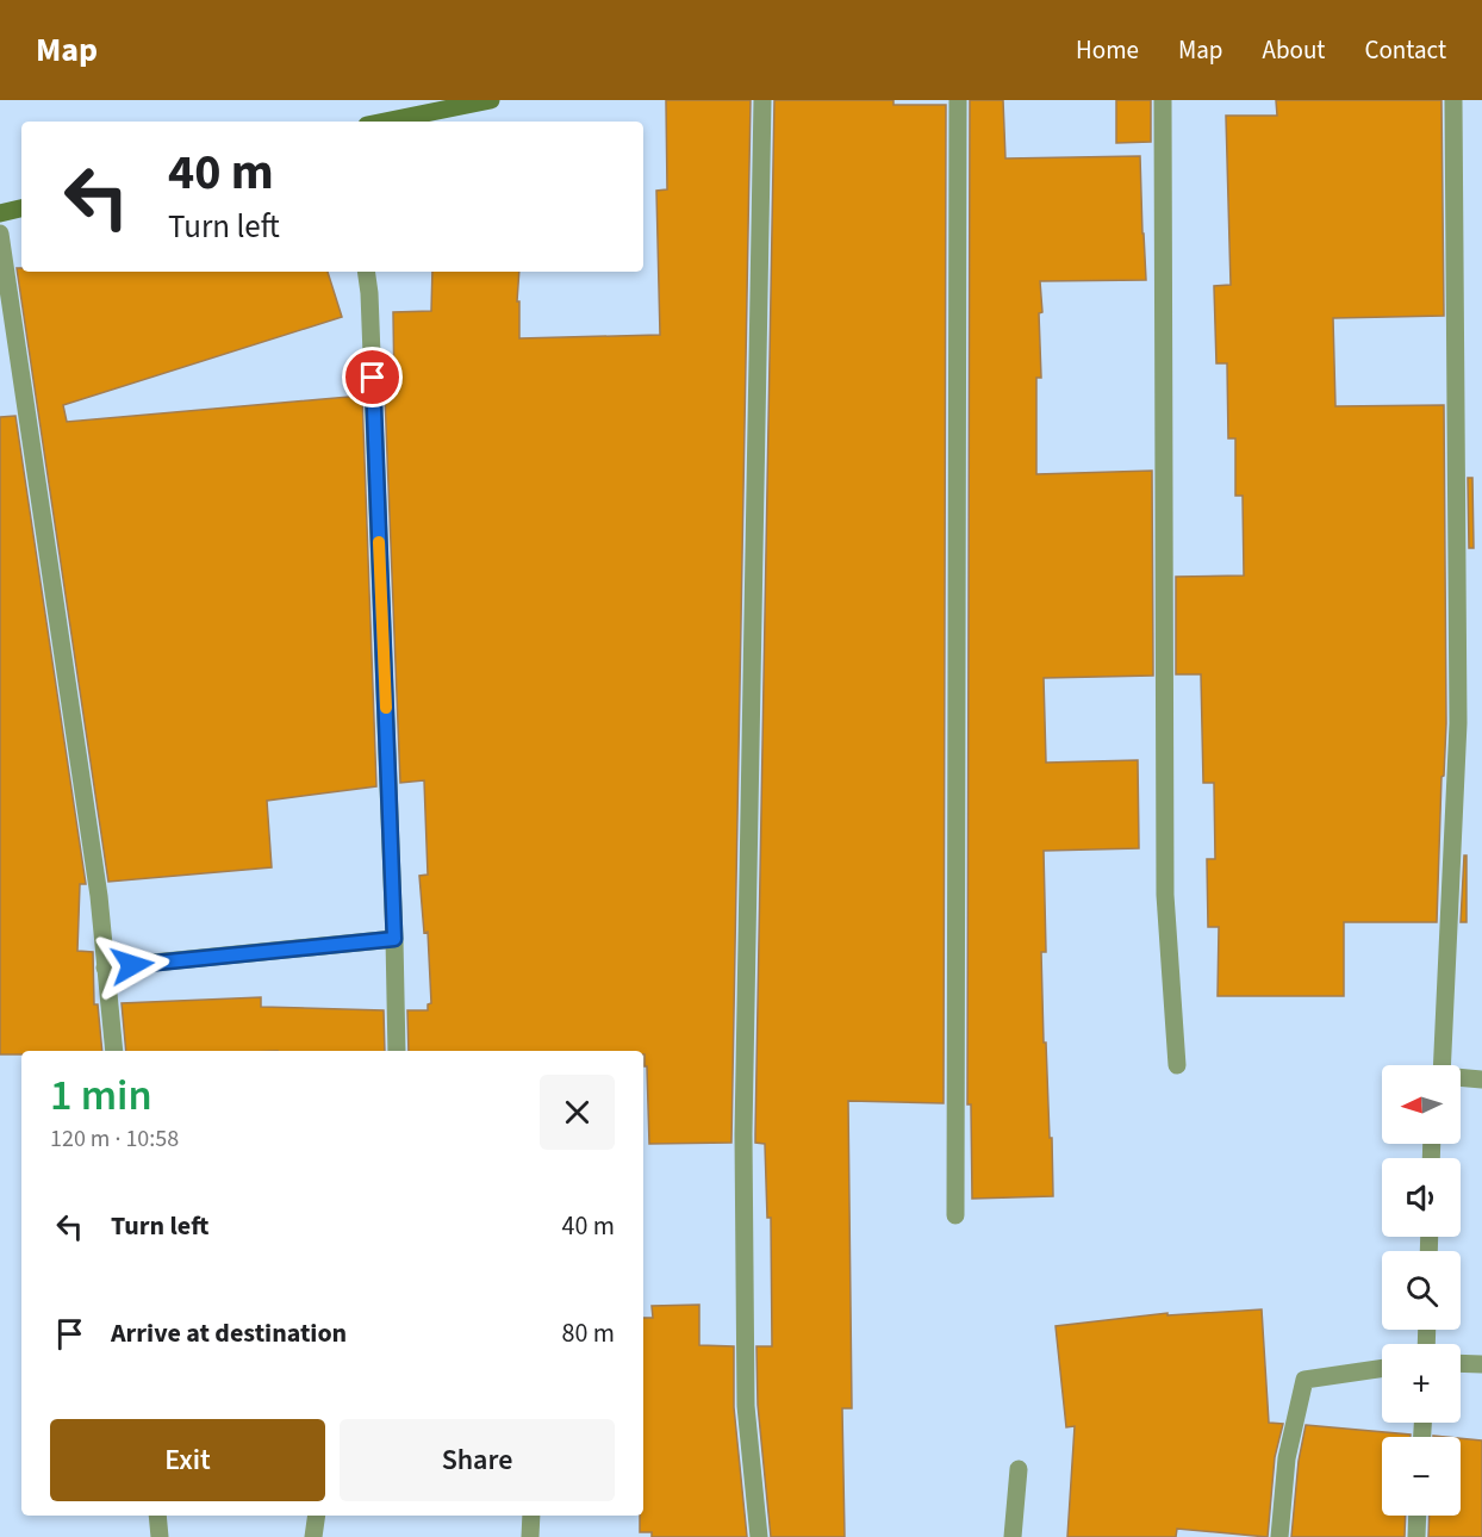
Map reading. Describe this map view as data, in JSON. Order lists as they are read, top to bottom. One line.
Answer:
{"north":"left","page":{"header":"Map","nav":["Home","Map","About","Contact"],"turn":["40 m","Turn left"],"heading":["1 min","120 m · 10:58"],"map_buttons":["+","−"],"list":[{"name":"Turn left","value":"40 m"},{"name":"Arrive at destination","value":"80 m"}],"buttons":["Exit","Share"]}}
